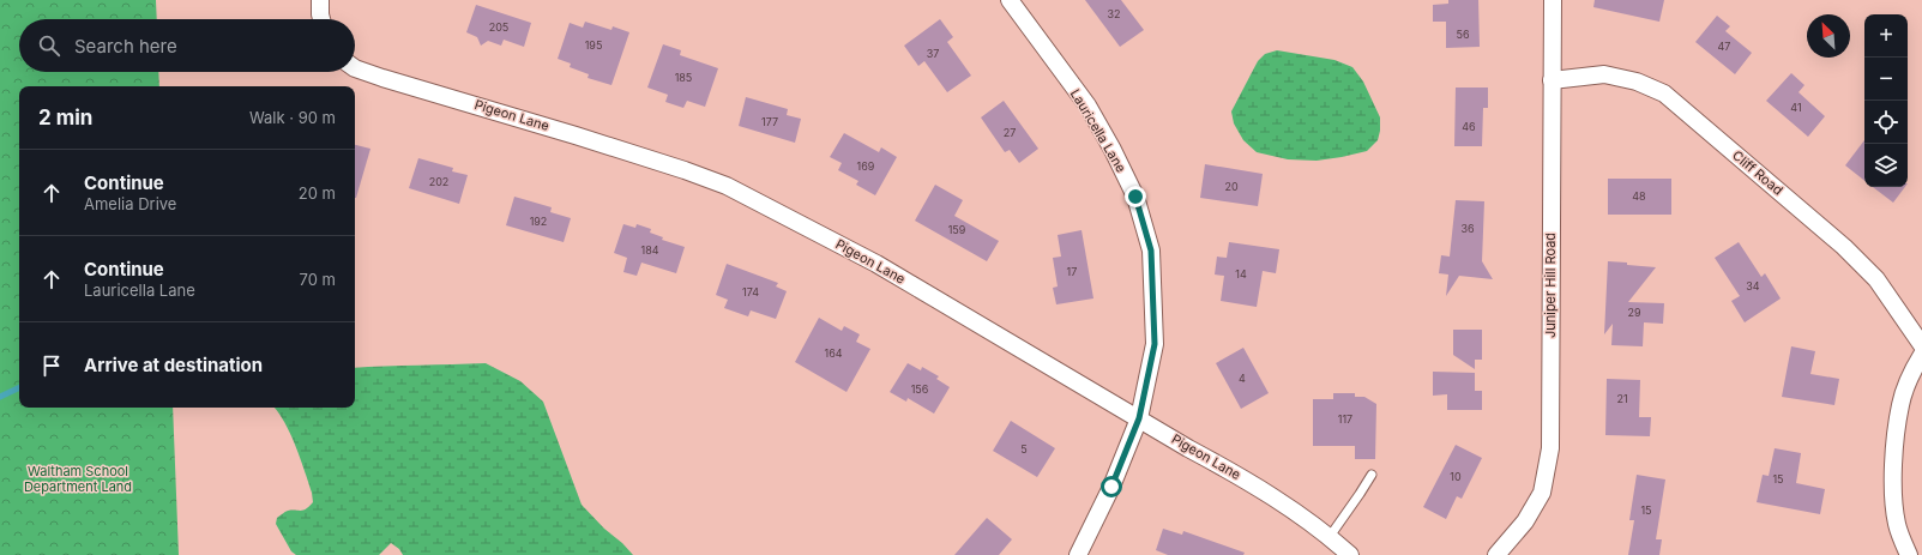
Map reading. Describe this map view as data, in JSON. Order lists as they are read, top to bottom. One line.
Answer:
{"streets":{"street":["Pigeon Lane","Lauricella Lane","Cliff Road","Juniper Hill Road"]},"crossings":[["Pigeon Lane","Lauricella Lane"],["Cliff Road","Juniper Hill Road"]],"parks":["Waltham School Department Land"],"house_numbers":["32","205","56","195","47","37","185","41","177","46","27","169","202","20","48","192","36","159","184","17","14","34","174","29","164","4","156","21","117","5","10","15","15"],"north":"top left","page":{"map_buttons":["+","−"],"search":"Search here","heading":["2 min","Walk · 90 m"],"list":[["Continue","Amelia Drive","20 m"],["Continue","Lauricella Lane","70 m"],"Arrive at destination"]}}
